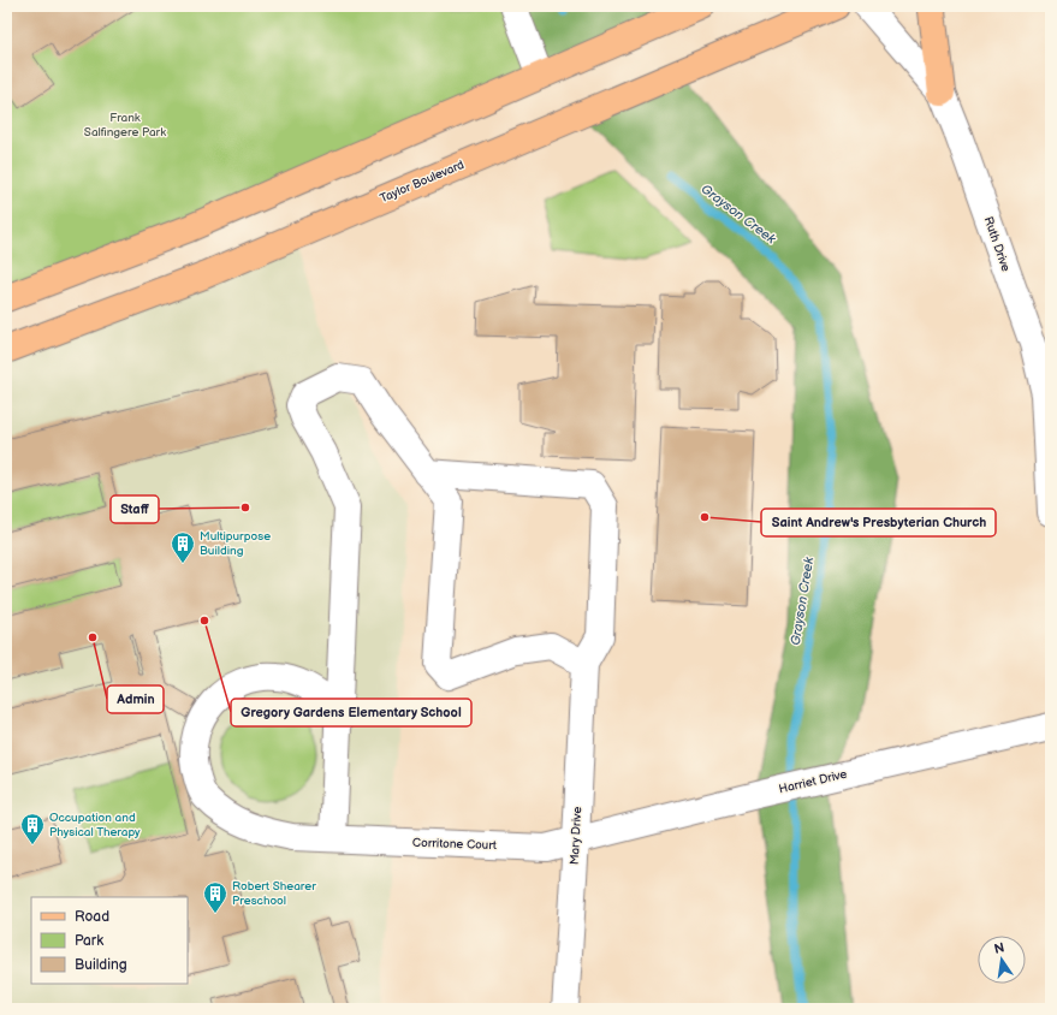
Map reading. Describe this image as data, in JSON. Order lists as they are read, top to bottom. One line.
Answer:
{"streets":{"main road":["Taylor Boulevard"],"street":["Ruth Drive","Harriet Drive","Mary Drive","Corritone Court"]},"crossings":[["Harriet Drive","Mary Drive"],["Harriet Drive","Corritone Court"],["Mary Drive","Corritone Court"]],"water":["Grayson Creek"],"parks":["Frank Salfingere Park"],"places":{"other":["Staff","Saint Andrew's Presbyterian Church","Gregory Gardens Elementary School","Admin"],"building":["Multipurpose Building","Occupation and Physical Therapy","Robert Shearer Preschool"]},"legend":["Road","Park","Building"],"north":"top"}
